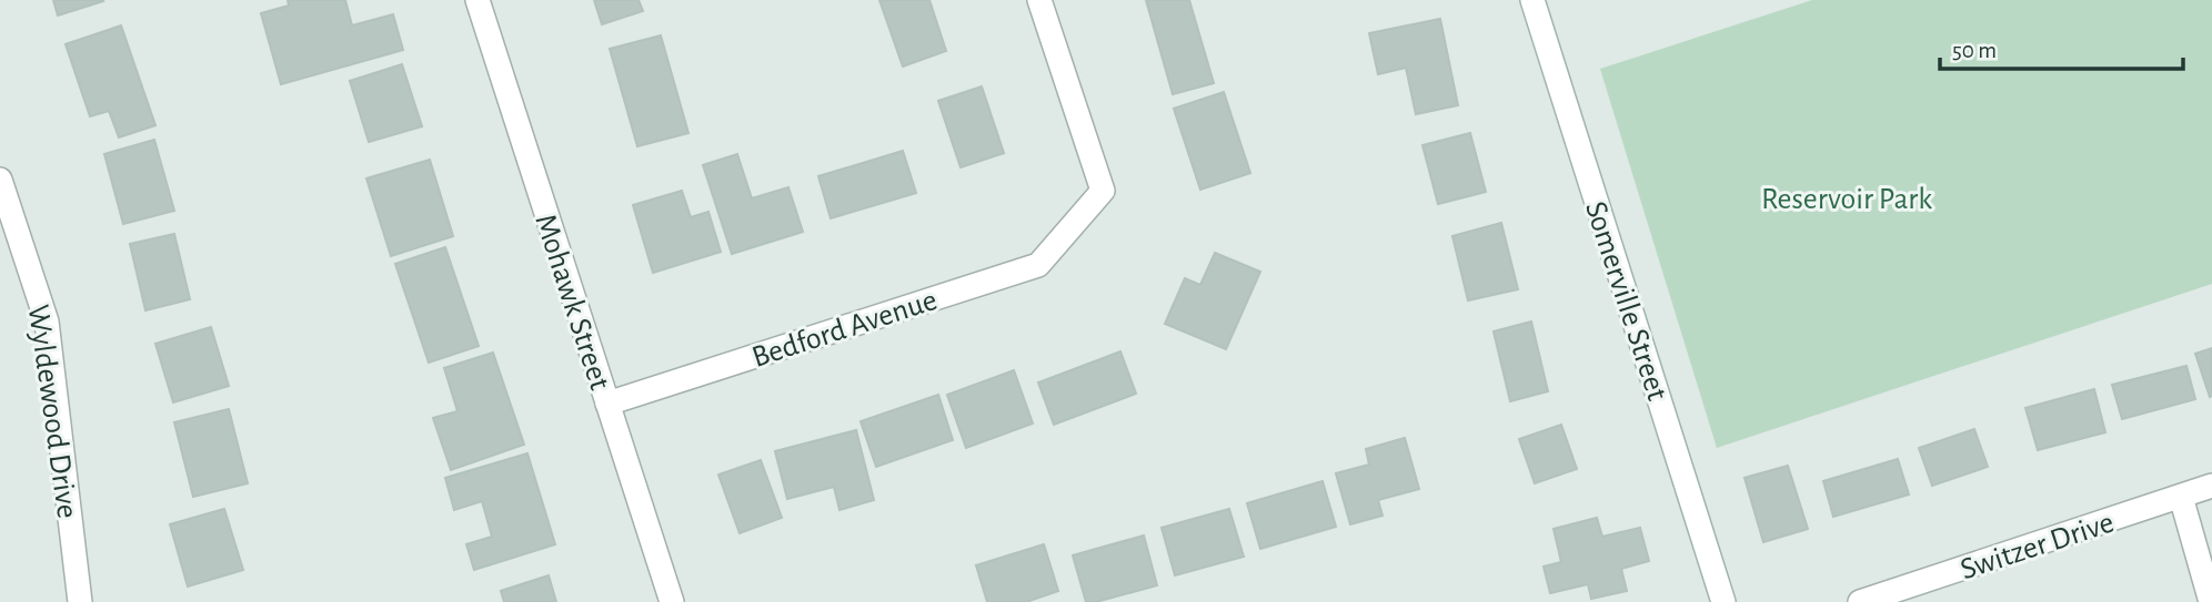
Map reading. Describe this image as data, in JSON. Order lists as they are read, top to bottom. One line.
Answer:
{"streets":{"street":["Somerville Street","Mohawk Street","Bedford Avenue","Wyldewood Drive","Switzer Drive"]},"crossings":[["Mohawk Street","Bedford Avenue"]],"parks":["Reservoir Park"],"scale_bar":"50 m"}
